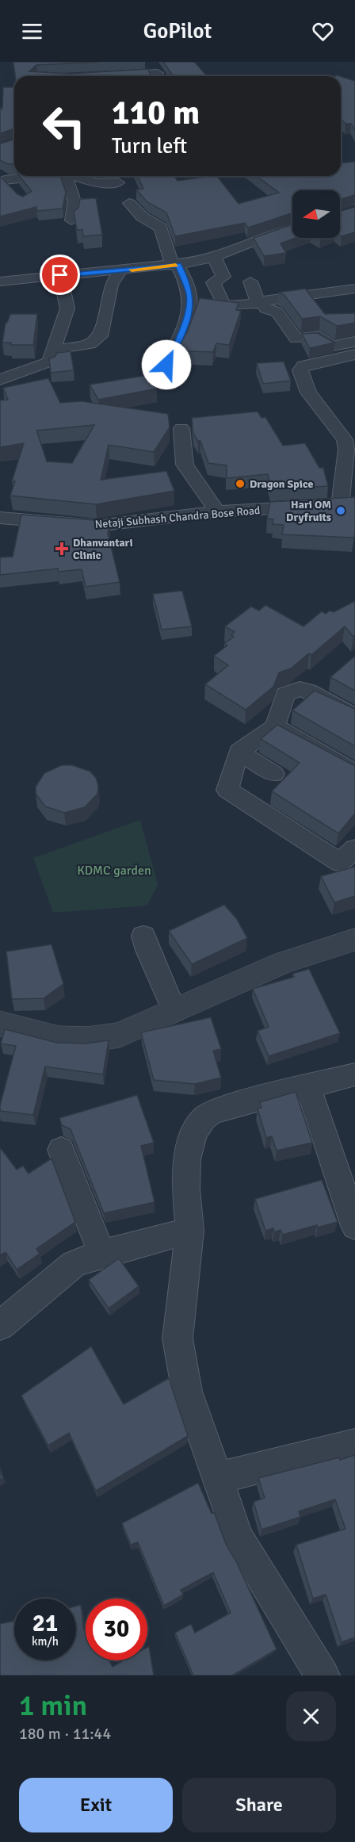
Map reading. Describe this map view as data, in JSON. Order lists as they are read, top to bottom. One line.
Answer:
{"streets":{"street":["Netaji Subhash Chandra Bose Road"]},"parks":["KDMC garden"],"places":{"other":["Dragon Spice","Hari OM Dryfruits"],"health":["Dhanvantari Clinic"]},"north":"left","page":{"header":"GoPilot","turn":["110 m","Turn left"],"speed":"21 km/h","limit":"30","heading":["1 min","180 m · 11:44"],"buttons":["Exit","Share"]}}
